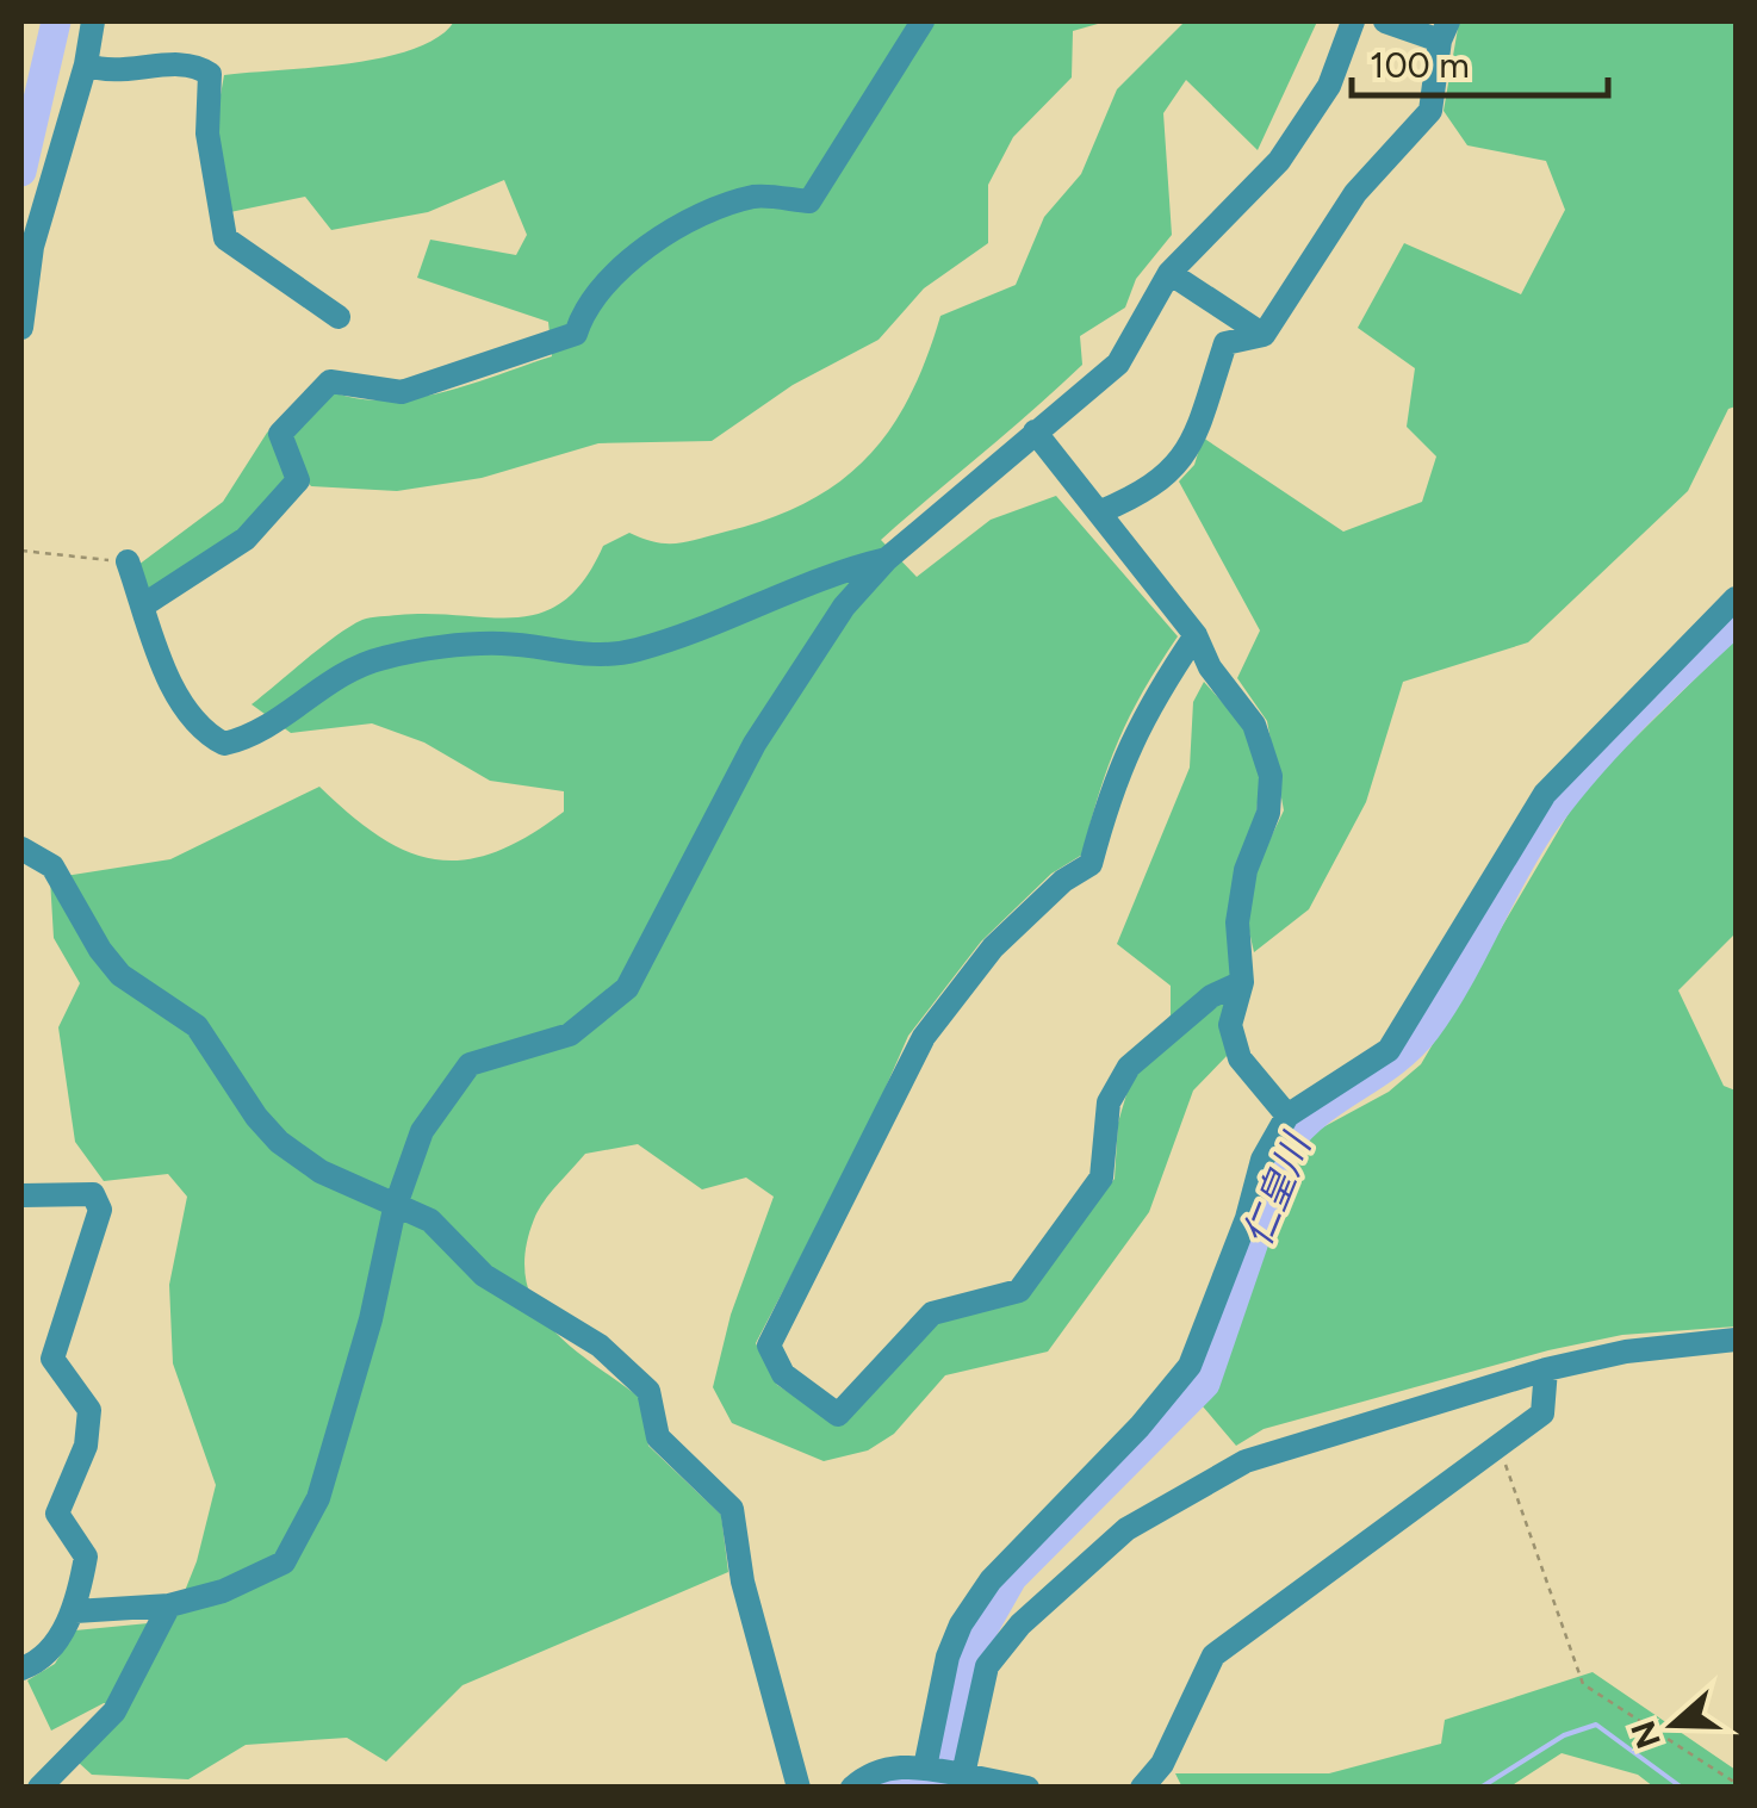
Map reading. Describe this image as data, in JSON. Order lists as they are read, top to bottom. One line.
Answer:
{"water":["仁皇川"],"scale_bar":"100 m","north":"left"}
